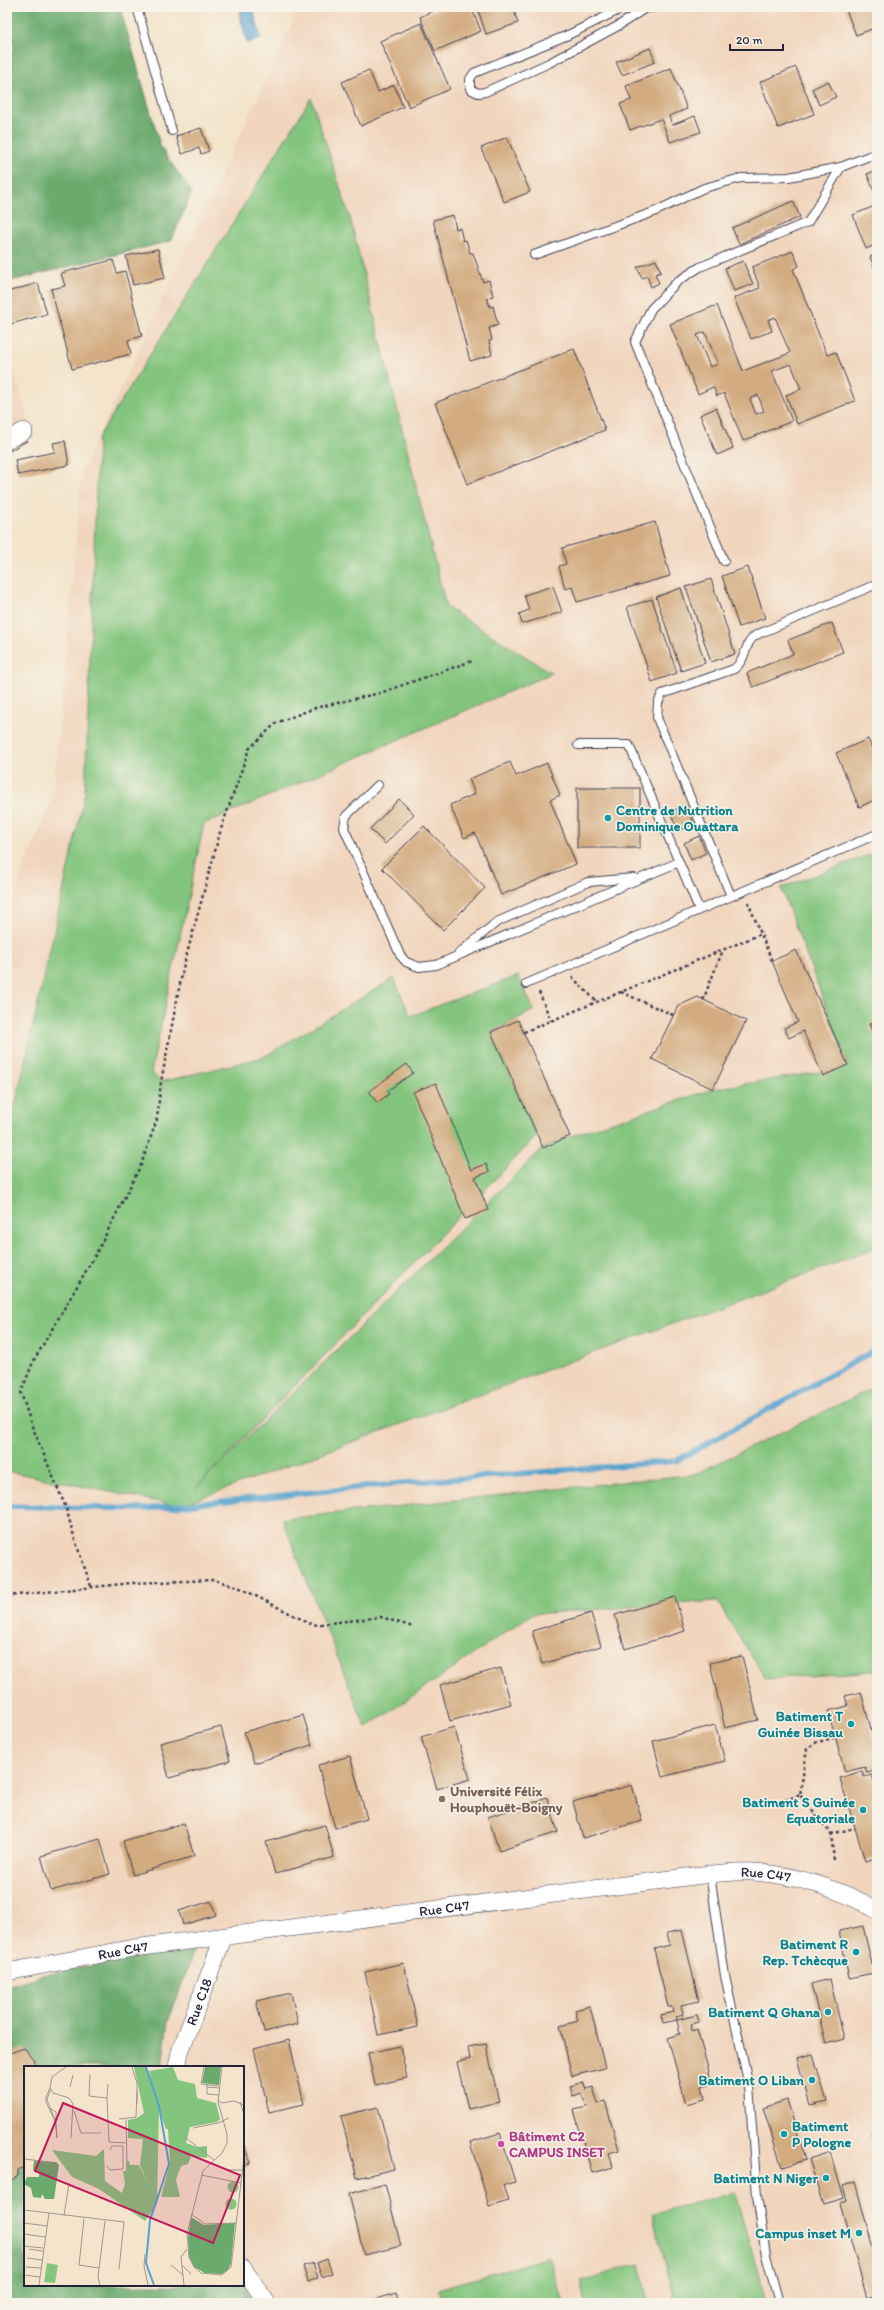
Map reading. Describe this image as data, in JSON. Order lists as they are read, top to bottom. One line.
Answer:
{"streets":{"street":["Rue C47","Rue C18"]},"crossings":[["Rue C47","Rue C18"]],"places":["Centre de Nutrition Dominique Ouattara","Batiment T Guinée Bissau","Université Félix Houphouët-Boigny","Batiment S Guinée Equatoriale","Batiment R Rep. Tchècque","Batiment Q Ghana","Batiment O Liban","Batiment P Pologne","Bâtiment C2 CAMPUS INSET","Batiment N Niger","Campus inset M"],"scale_bar":"20 m"}
